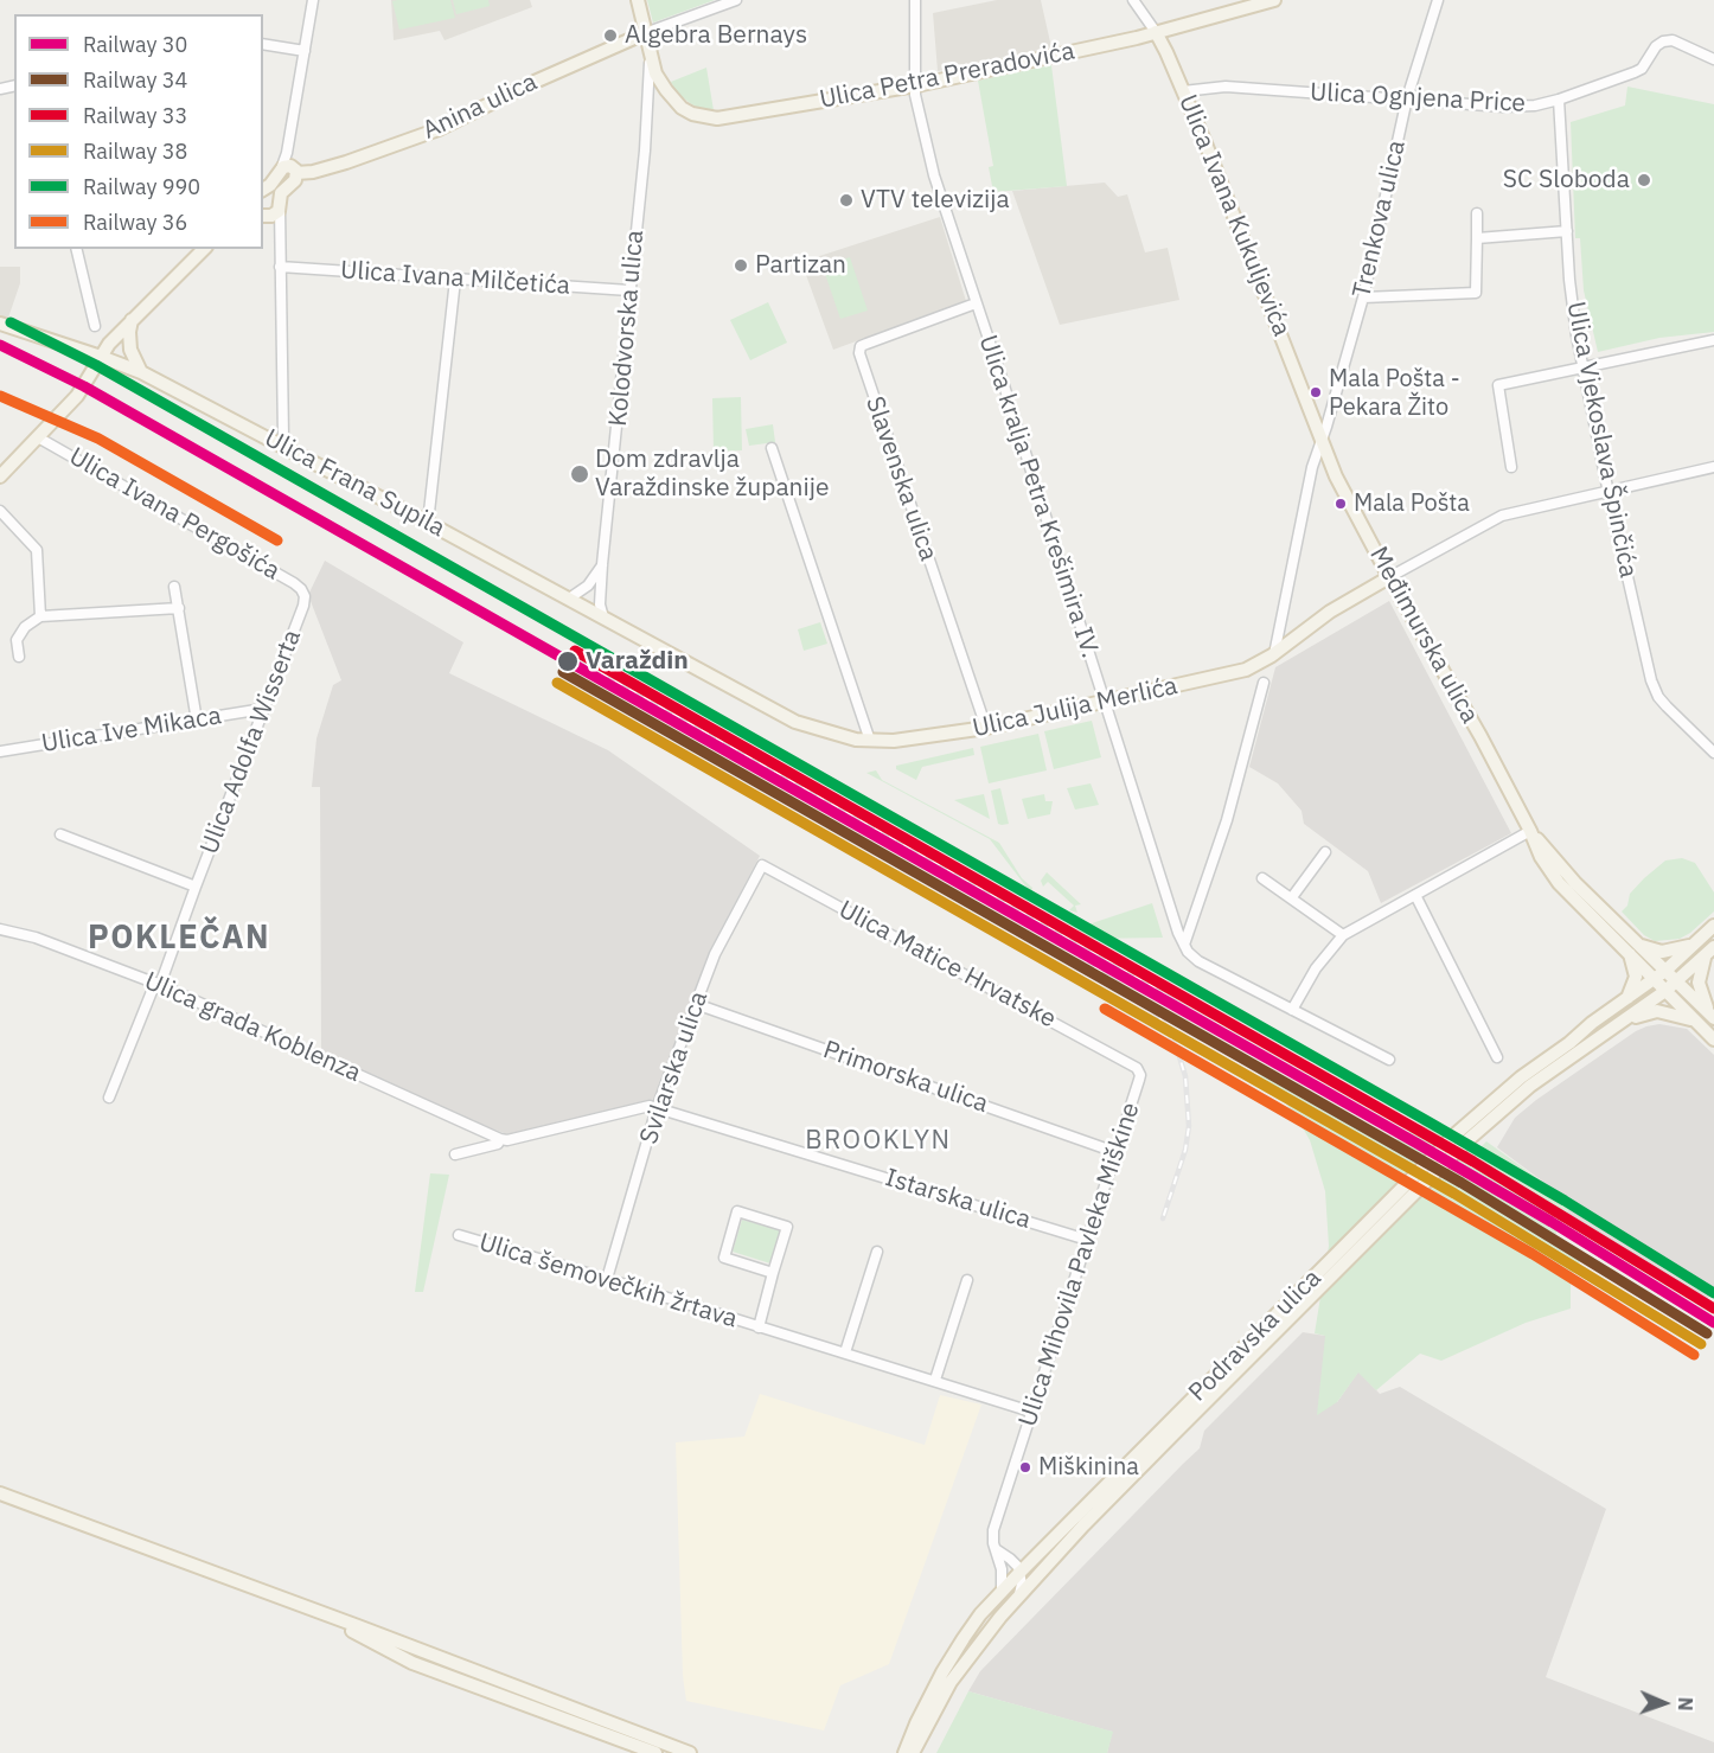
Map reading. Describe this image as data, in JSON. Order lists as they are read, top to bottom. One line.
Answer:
{"streets":{"main road":["Ulica Petra Preradovića","Anina ulica","Ulica Ivana Kukuljevića","Ulica Frana Supila","Međimurska ulica","Ulica Julija Merlića","Podravska ulica"],"street":["Ulica Ognjena Price","Trenkova ulica","Ulica Ivana Milčetića","Kolodvorska ulica","Ulica Vjekoslava Špinčića","Slavenska ulica","Ulica kralja Petra Krešimira IV.","Ulica Ivana Pergošića","Ulica Ive Mikaca","Ulica Adolfa Wisserta","Ulica Matice Hrvatske","Ulica grada Koblenza","Svilarska ulica","Primorska ulica","Istarska ulica","Ulica Mihovila Pavleka Miškine","Ulica šemovečkih žrtava"]},"crossings":[["Ulica Petra Preradovića","Anina ulica"],["Ulica Petra Preradovića","Ulica Ivana Kukuljevića"],["Ulica Petra Preradovića","Kolodvorska ulica"],["Ulica Petra Preradovića","Ulica kralja Petra Krešimira IV."],["Ulica Ognjena Price","Ulica Ivana Kukuljevića"],["Ulica Ognjena Price","Trenkova ulica"],["Ulica Ognjena Price","Ulica Vjekoslava Špinčića"],["Ulica Ivana Kukuljevića","Trenkova ulica"],["Ulica Ivana Kukuljevića","Međimurska ulica"],["Trenkova ulica","Međimurska ulica"],["Ulica Ivana Milčetića","Kolodvorska ulica"],["Kolodvorska ulica","Ulica Frana Supila"],["Kolodvorska ulica","Ulica Julija Merlića"],["Slavenska ulica","Ulica kralja Petra Krešimira IV."],["Slavenska ulica","Ulica Julija Merlića"],["Ulica Frana Supila","Ulica Julija Merlića"],["Ulica kralja Petra Krešimira IV.","Ulica Julija Merlića"],["Ulica Ivana Pergošića","Ulica Adolfa Wisserta"],["Međimurska ulica","Ulica Julija Merlića"],["Međimurska ulica","Podravska ulica"],["Ulica Ive Mikaca","Ulica Adolfa Wisserta"],["Ulica Adolfa Wisserta","Ulica grada Koblenza"],["Ulica Matice Hrvatske","Svilarska ulica"],["Ulica Matice Hrvatske","Ulica Mihovila Pavleka Miškine"],["Ulica grada Koblenza","Istarska ulica"],["Svilarska ulica","Primorska ulica"],["Svilarska ulica","Istarska ulica"],["Svilarska ulica","Ulica šemovečkih žrtava"],["Primorska ulica","Ulica Mihovila Pavleka Miškine"],["Istarska ulica","Ulica Mihovila Pavleka Miškine"],["Ulica Mihovila Pavleka Miškine","Ulica šemovečkih žrtava"],["Ulica Mihovila Pavleka Miškine","Podravska ulica"]],"districts":["POKLEČAN","BROOKLYN"],"places":["Algebra Bernays","SC Sloboda","VTV televizija","Partizan","Mala Pošta - Pekara Žito","Dom zdravlja Varaždinske županije","Mala Pošta","Varaždin","Miškinina"],"lines":["rail line 990","rail line 30","rail line 36","rail line 33","rail line 34","rail line 38"],"legend":["Railway 30","Railway 34","Railway 33","Railway 38","Railway 990","Railway 36"],"north":"right"}
